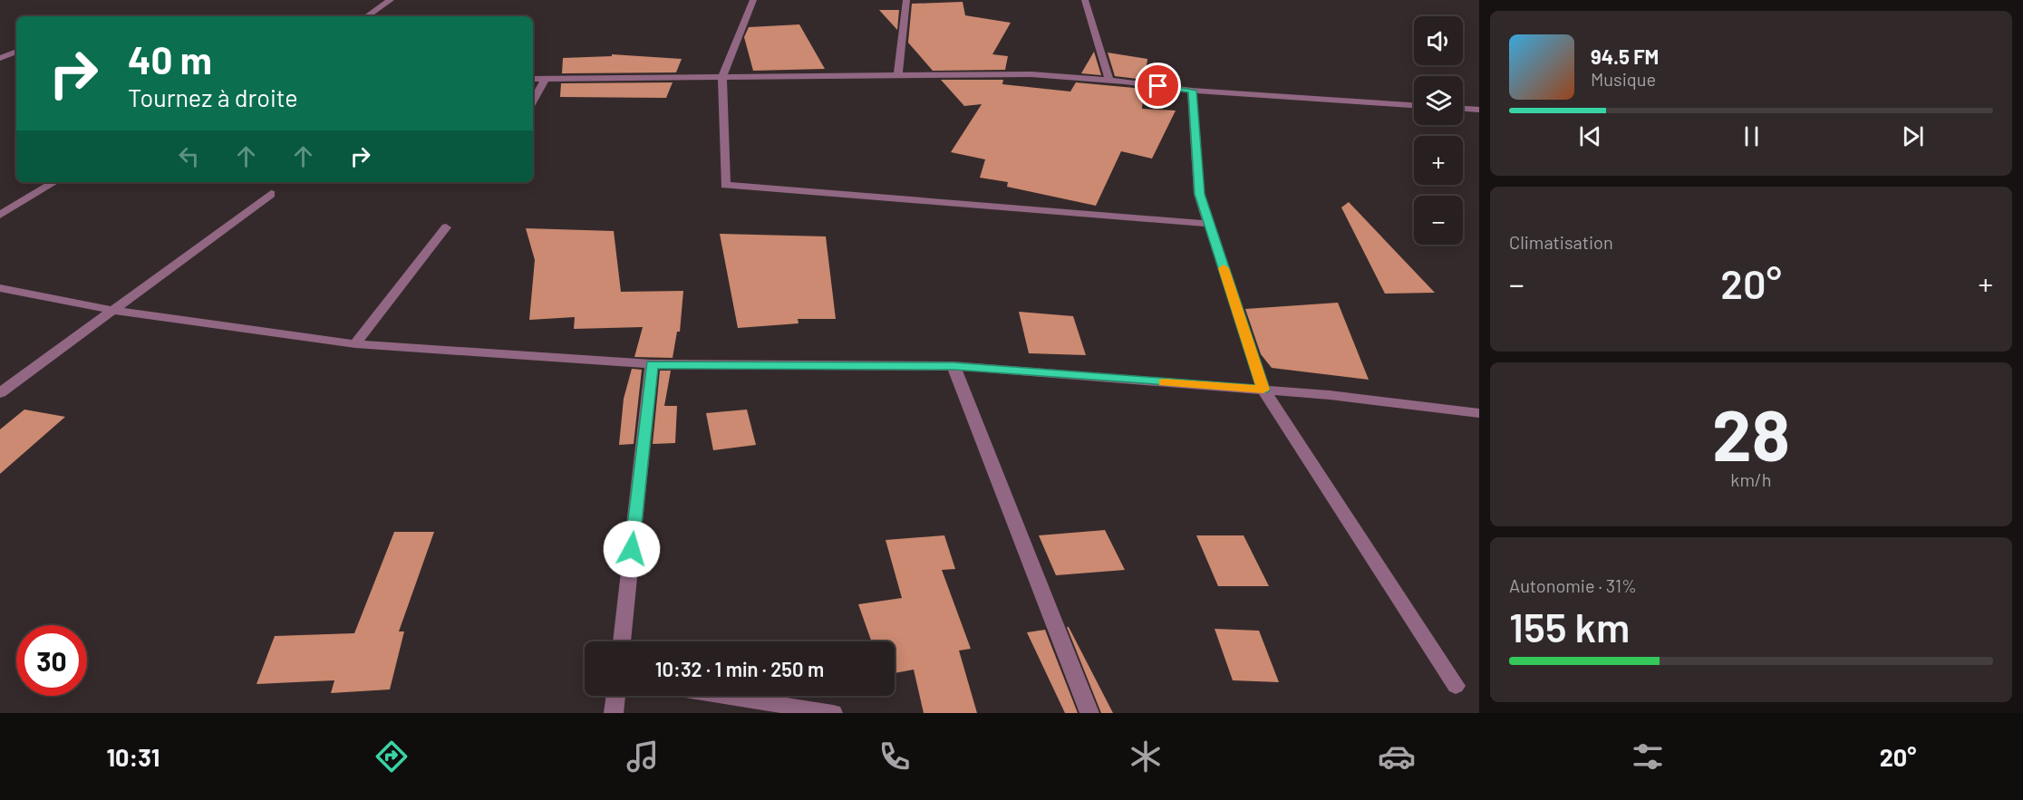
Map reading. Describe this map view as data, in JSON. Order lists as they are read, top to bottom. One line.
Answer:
{"page":{"map_buttons":["+","−"],"turn":["40 m","Tournez à droite"],"song":["94.5 FM","Musique"],"tile":["Climatisation",["28","km/h"],["Autonomie · 31%","155 km"]],"heat":["−","20°","+"],"limit":"30","trip":"10:32 · 1 min · 250 m","tabs":["10:31","20°"]}}
